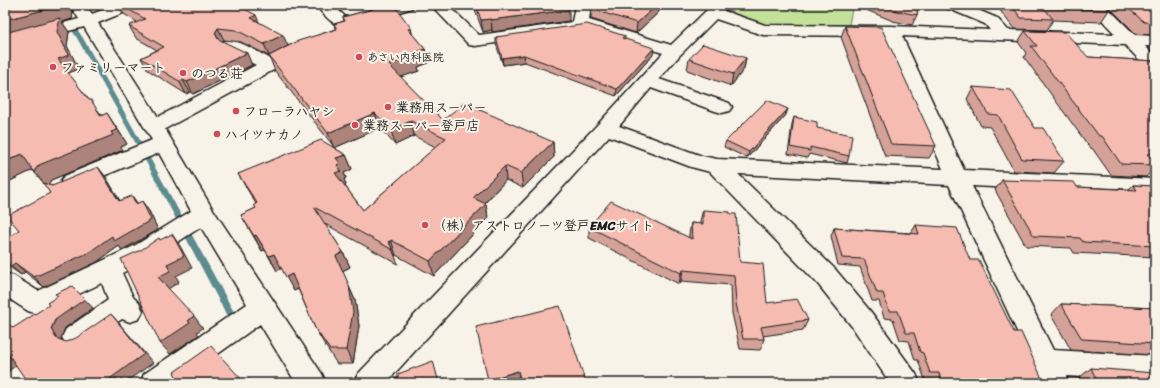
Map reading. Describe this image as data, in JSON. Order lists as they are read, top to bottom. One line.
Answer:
{"places":["あさい内科医院","ファミリーマート","のつる荘","業務用スーパー","フローラハヤシ","業務スーパー登戸店","ハイツナカノ","（株）アストロノーツ登戸EMCサイト"]}
